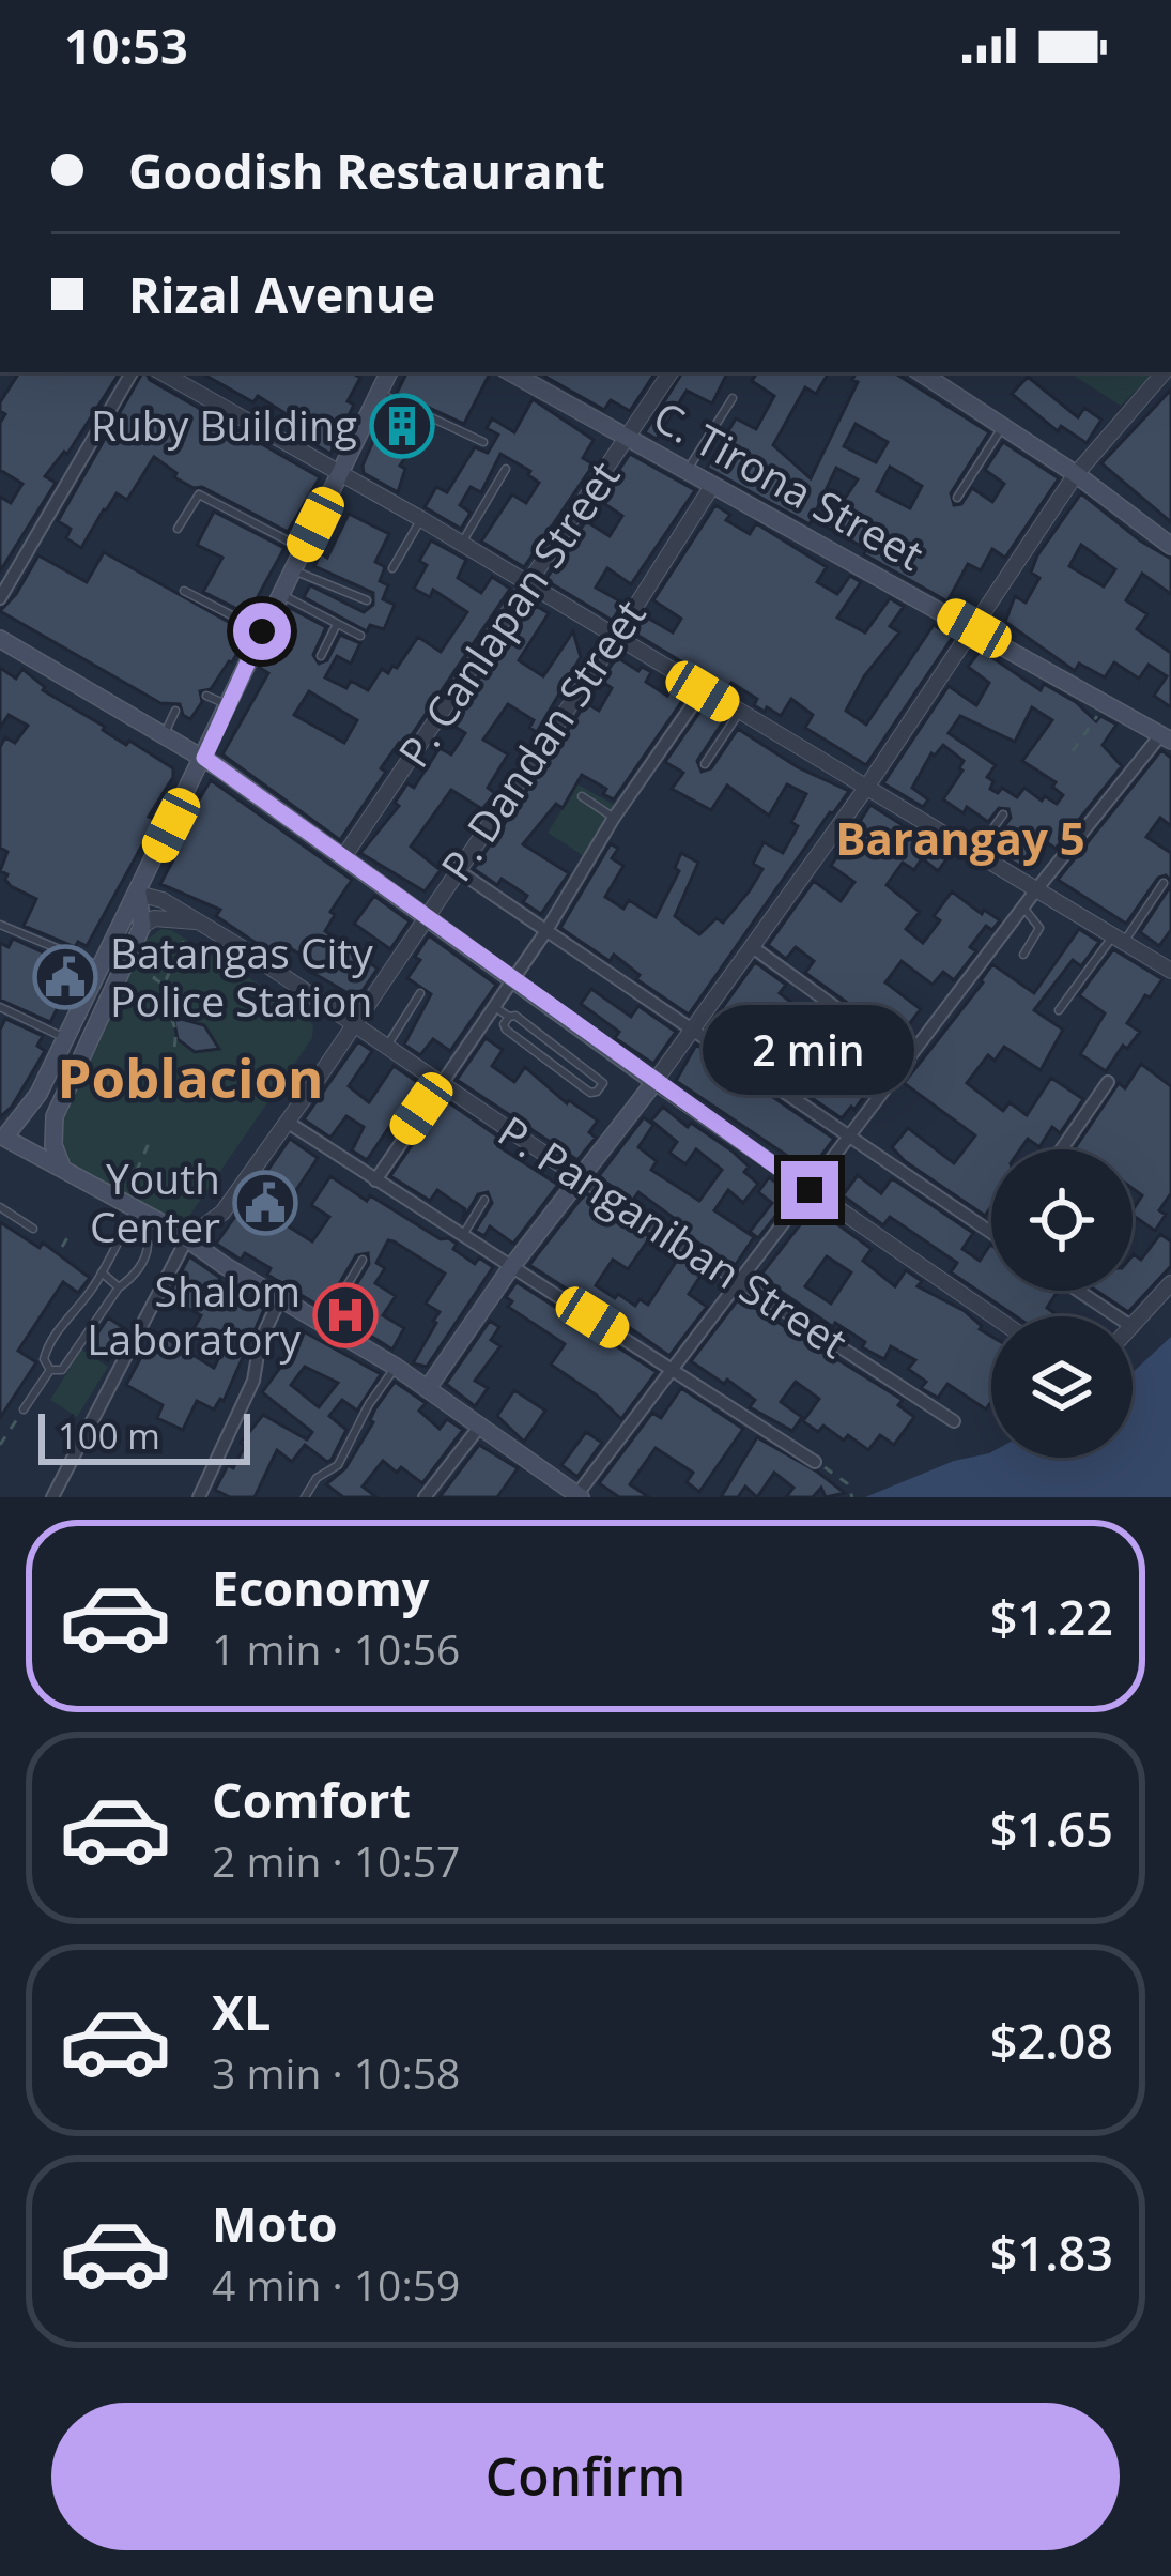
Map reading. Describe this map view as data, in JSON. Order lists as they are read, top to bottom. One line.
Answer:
{"streets":{"main road":["C. Tirona Street"],"street":["P. Canlapan Street","P. Dandan Street","P. Panganiban Street"]},"crossings":[["C. Tirona Street","P. Canlapan Street"],["C. Tirona Street","P. Dandan Street"],["P. Dandan Street","P. Panganiban Street"]],"districts":["Barangay 5","Poblacion"],"places":{"building":["Ruby Building"],"public building":["Batangas City Police Station","Youth Center"],"hospital":["Shalom Laboratory"]},"scale_bar":"100 m","page":{"status":"10:53","banner":["Goodish Restaurant","Rizal Avenue"],"bubble":"2 min","scale":"100 m","list":[{"name":"Economy","note":"1 min · 10:56","value":"$1.22"},{"name":"Comfort","note":"2 min · 10:57","value":"$1.65"},{"name":"XL","note":"3 min · 10:58","value":"$2.08"},{"name":"Moto","note":"4 min · 10:59","value":"$1.83"}],"buttons":"Confirm"}}
